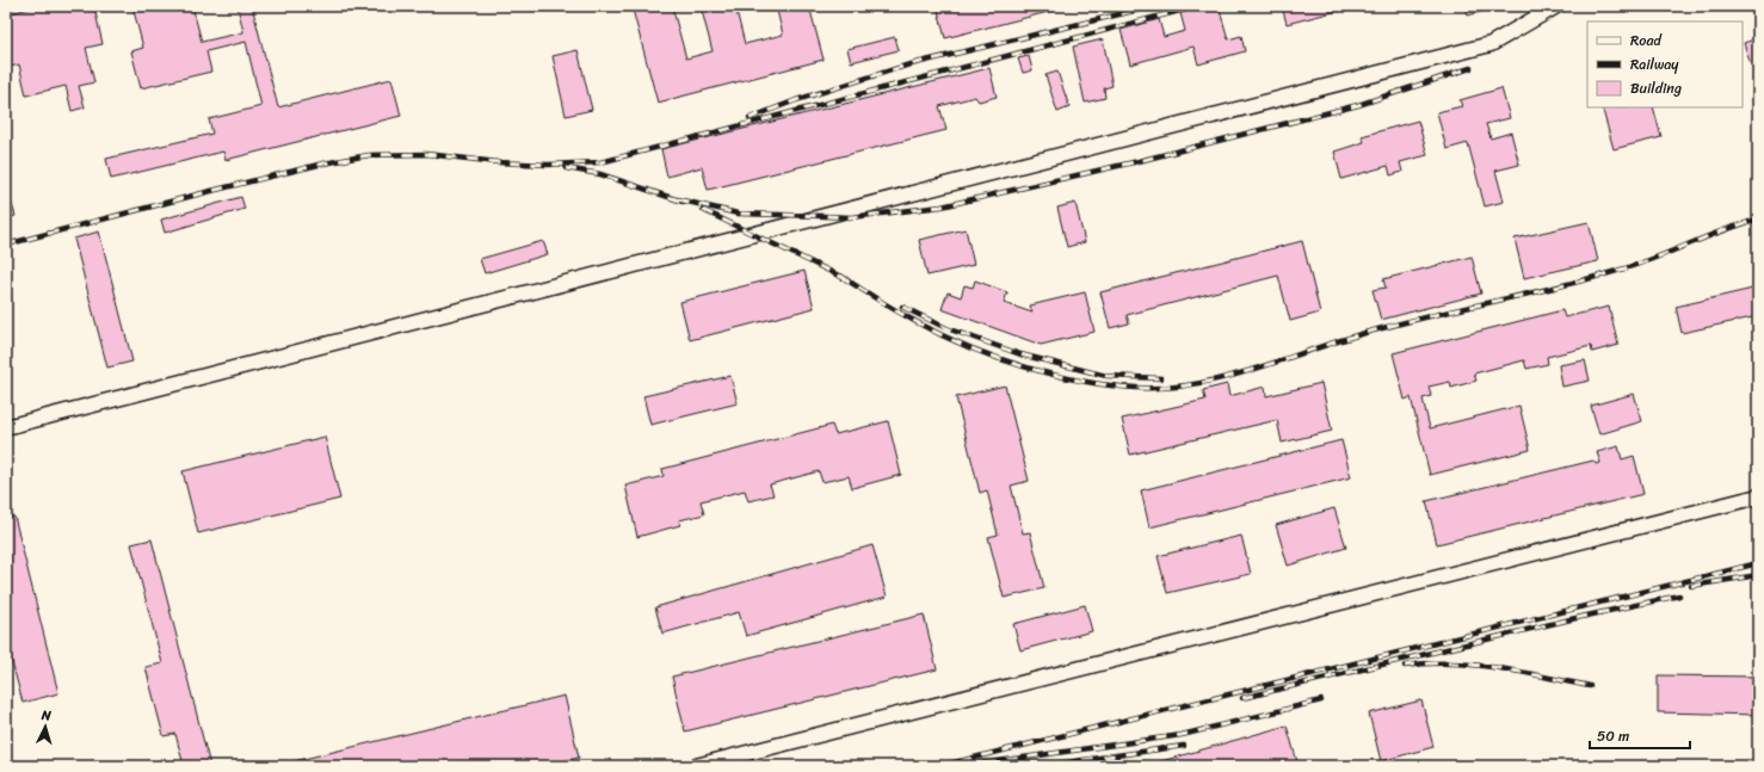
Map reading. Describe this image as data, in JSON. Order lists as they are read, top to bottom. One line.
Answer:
{"legend":["Road","Railway","Building"],"scale_bar":"50 m","north":"top"}
